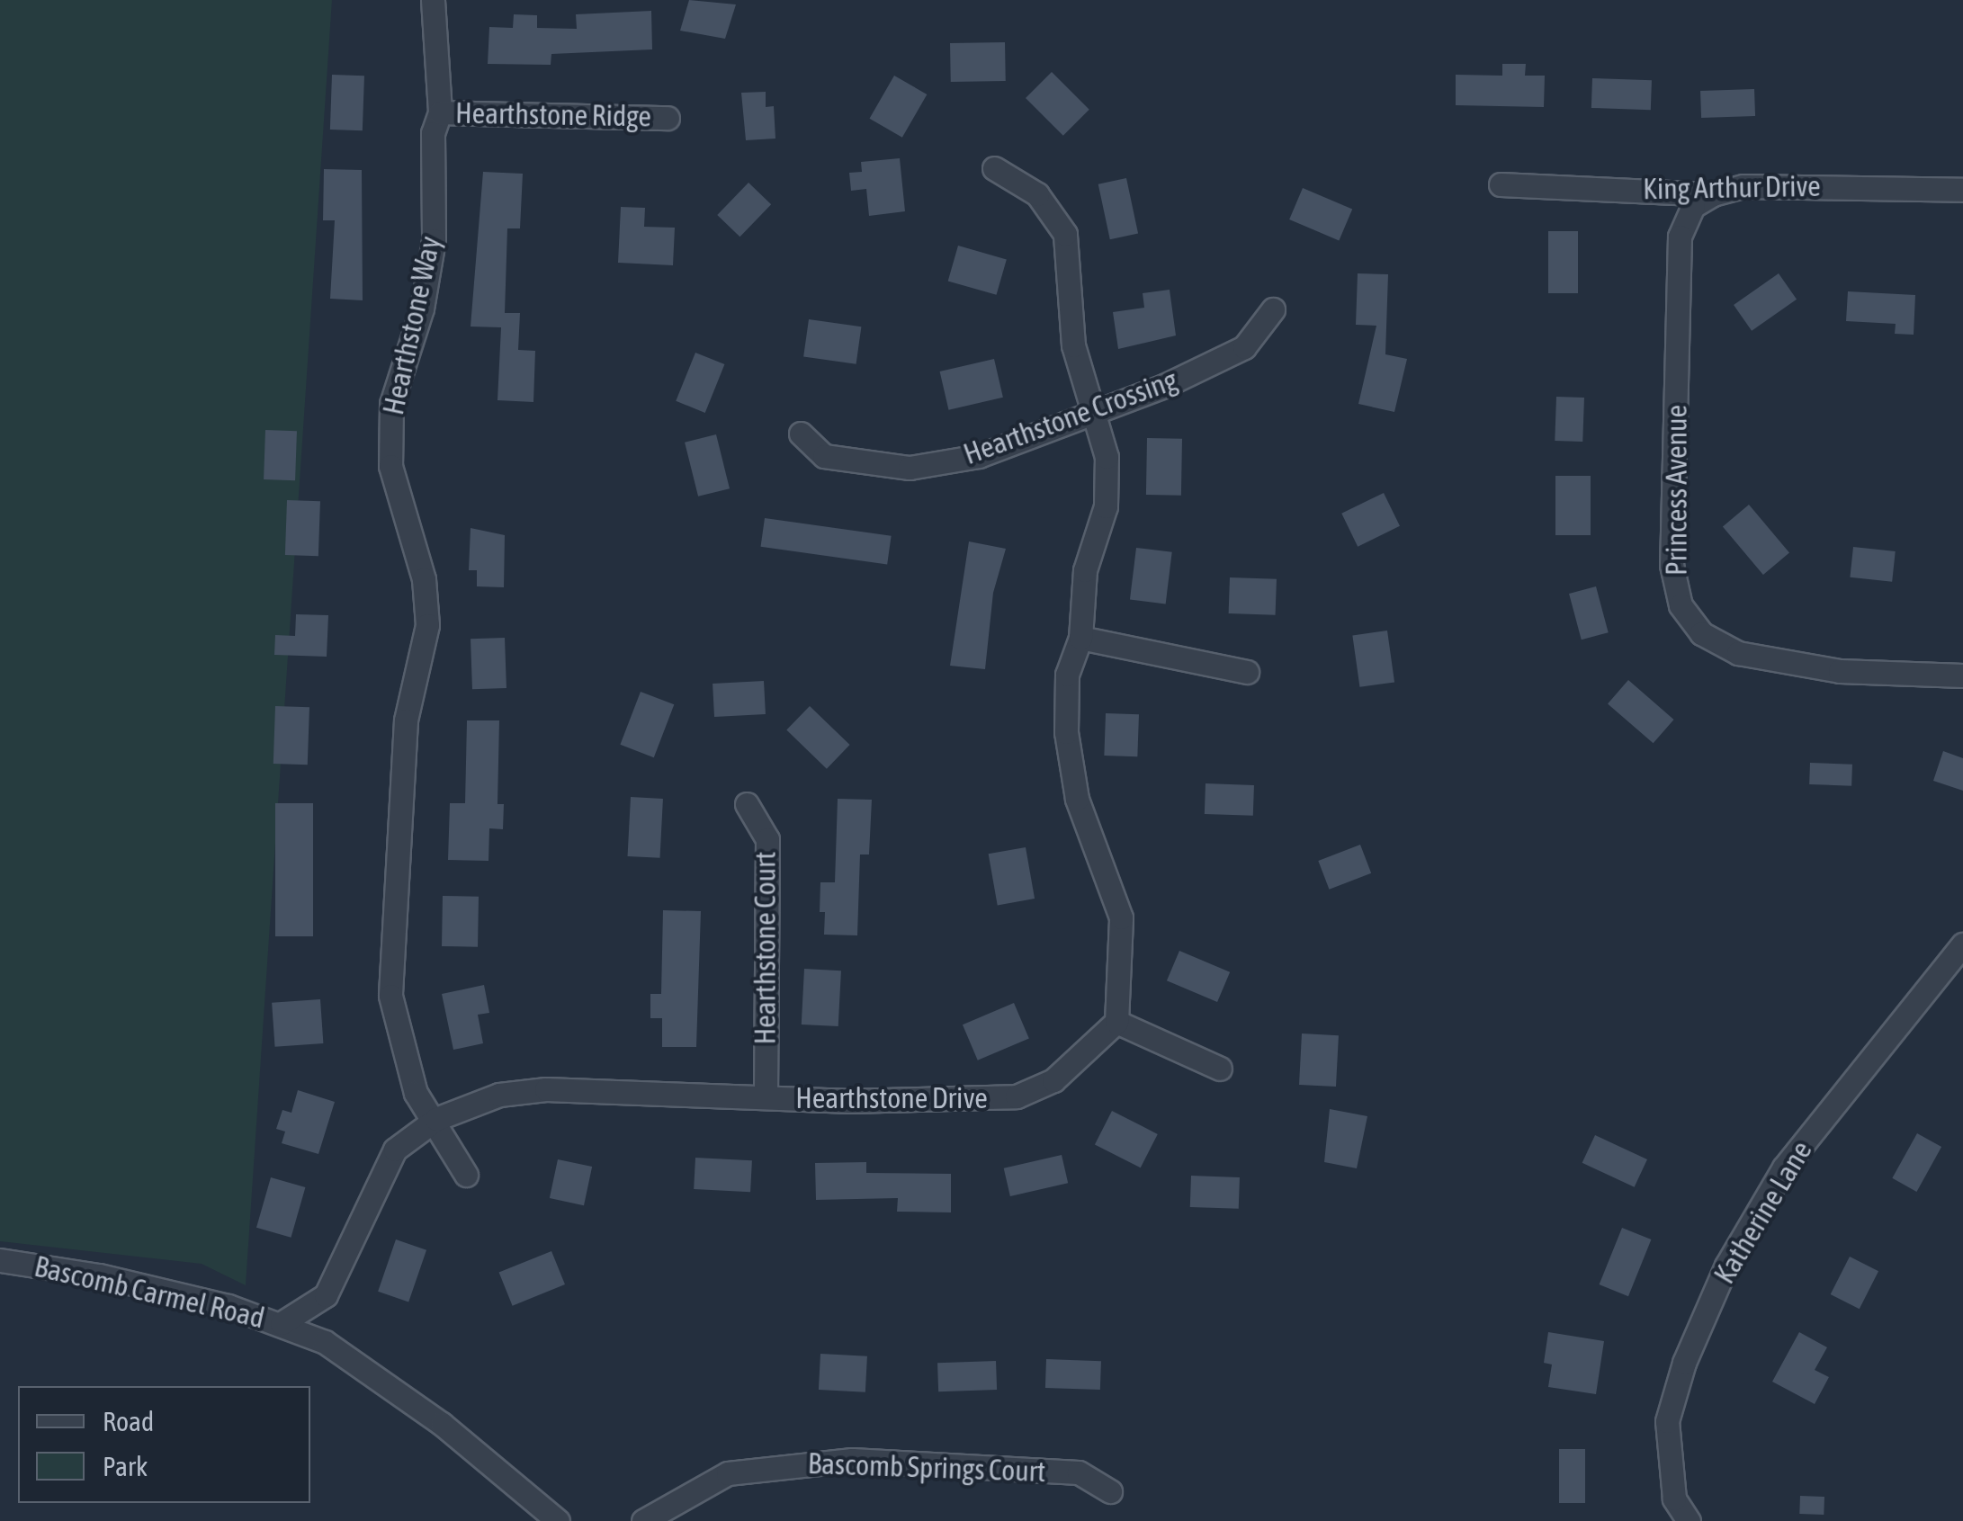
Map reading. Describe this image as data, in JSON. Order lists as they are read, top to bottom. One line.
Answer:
{"streets":{"street":["Hearthstone Ridge","King Arthur Drive","Hearthstone Way","Hearthstone Crossing","Princess Avenue","Hearthstone Court","Hearthstone Drive","Katherine Lane","Bascomb Carmel Road","Bascomb Springs Court"]},"crossings":[["Hearthstone Ridge","Hearthstone Way"],["King Arthur Drive","Princess Avenue"],["Hearthstone Way","Hearthstone Drive"],["Hearthstone Court","Hearthstone Drive"],["Hearthstone Drive","Bascomb Carmel Road"]],"legend":["Road","Park"]}
